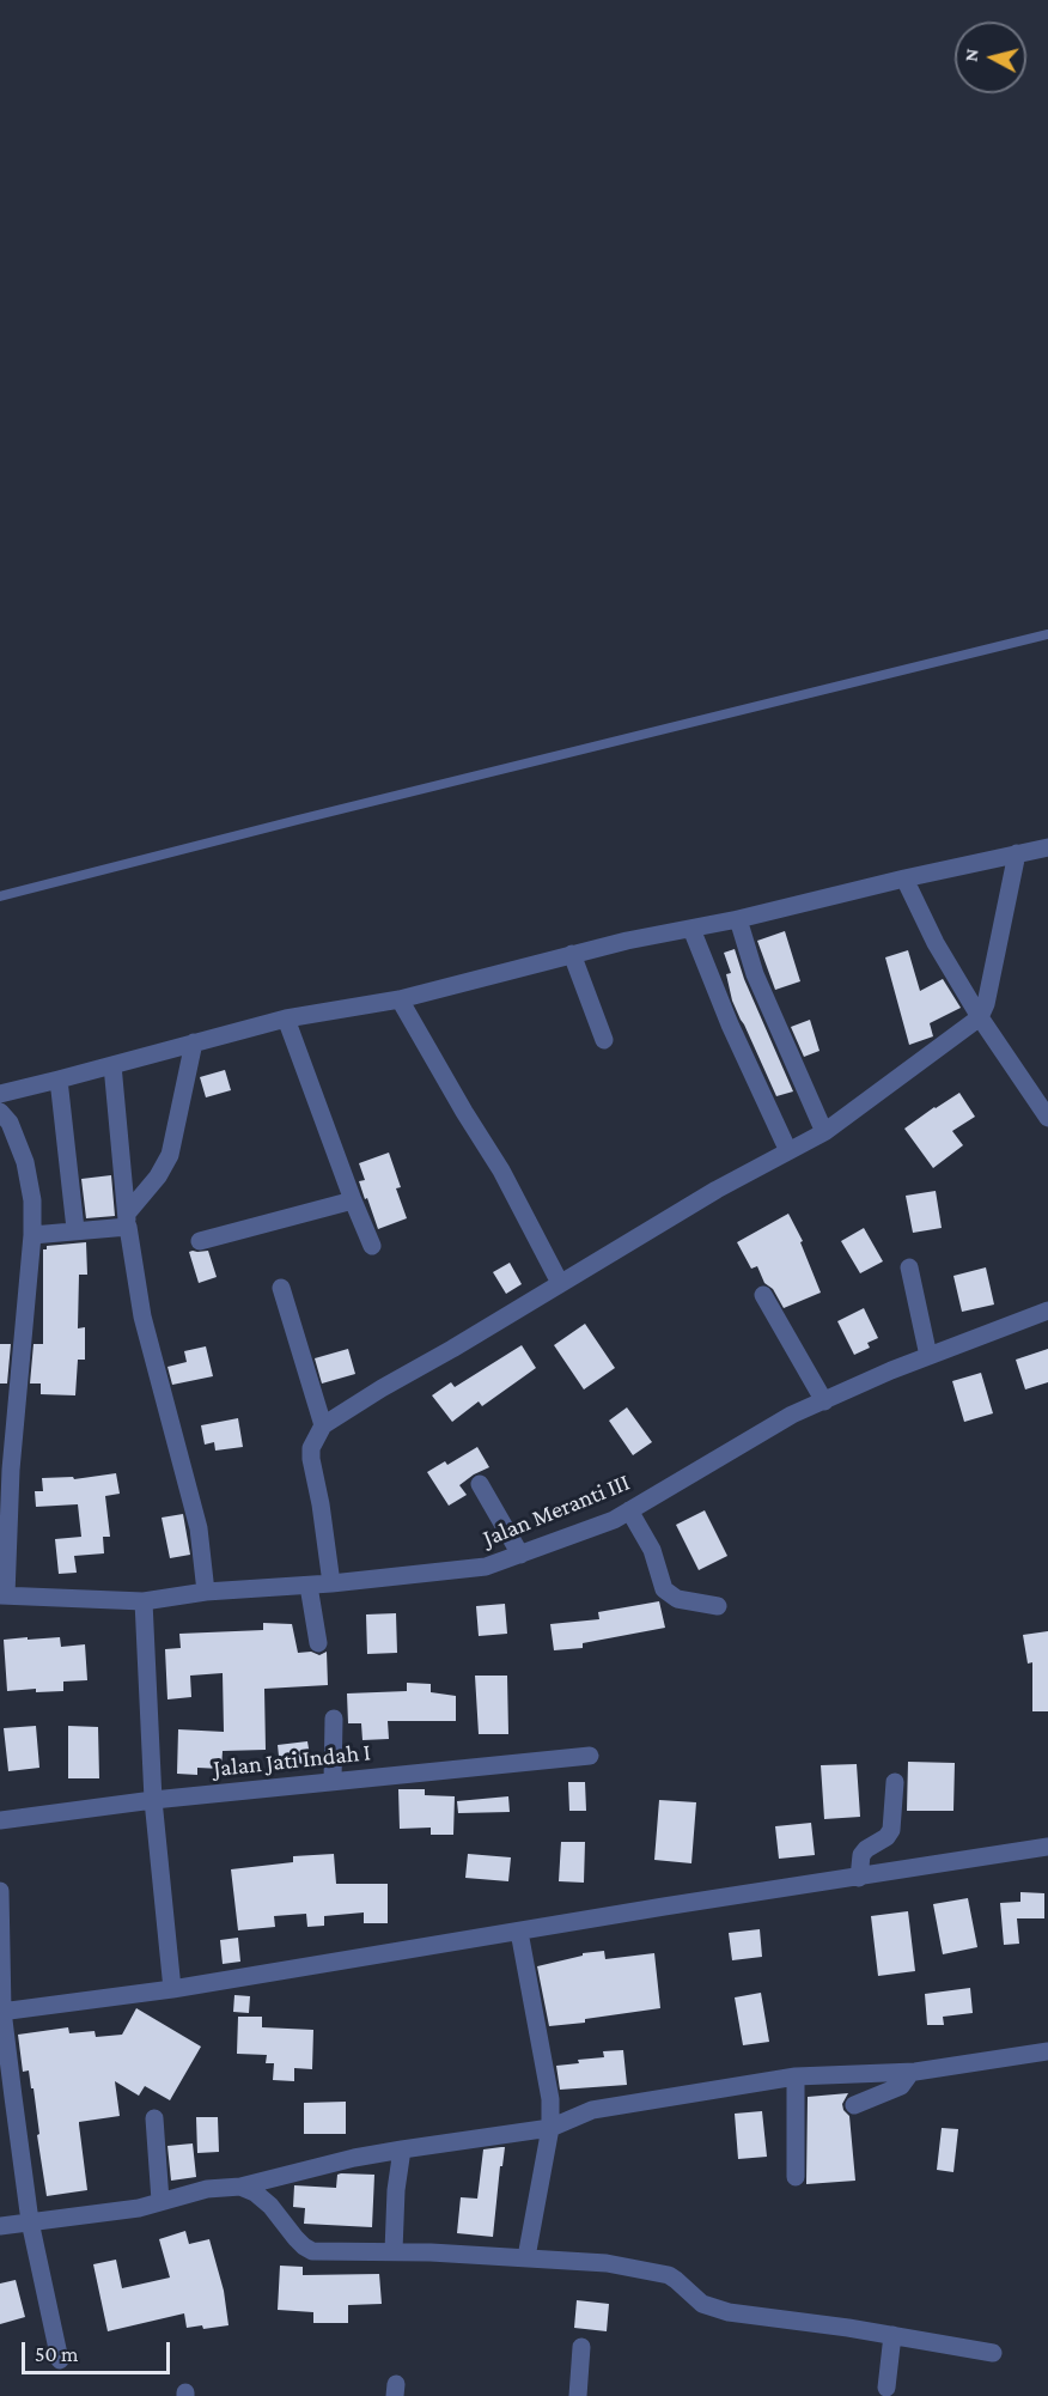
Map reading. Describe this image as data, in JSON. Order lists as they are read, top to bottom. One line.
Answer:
{"streets":{"street":["Jalan Meranti III","Jalan Jati Indah I"]},"scale_bar":"50 m","north":"left"}
